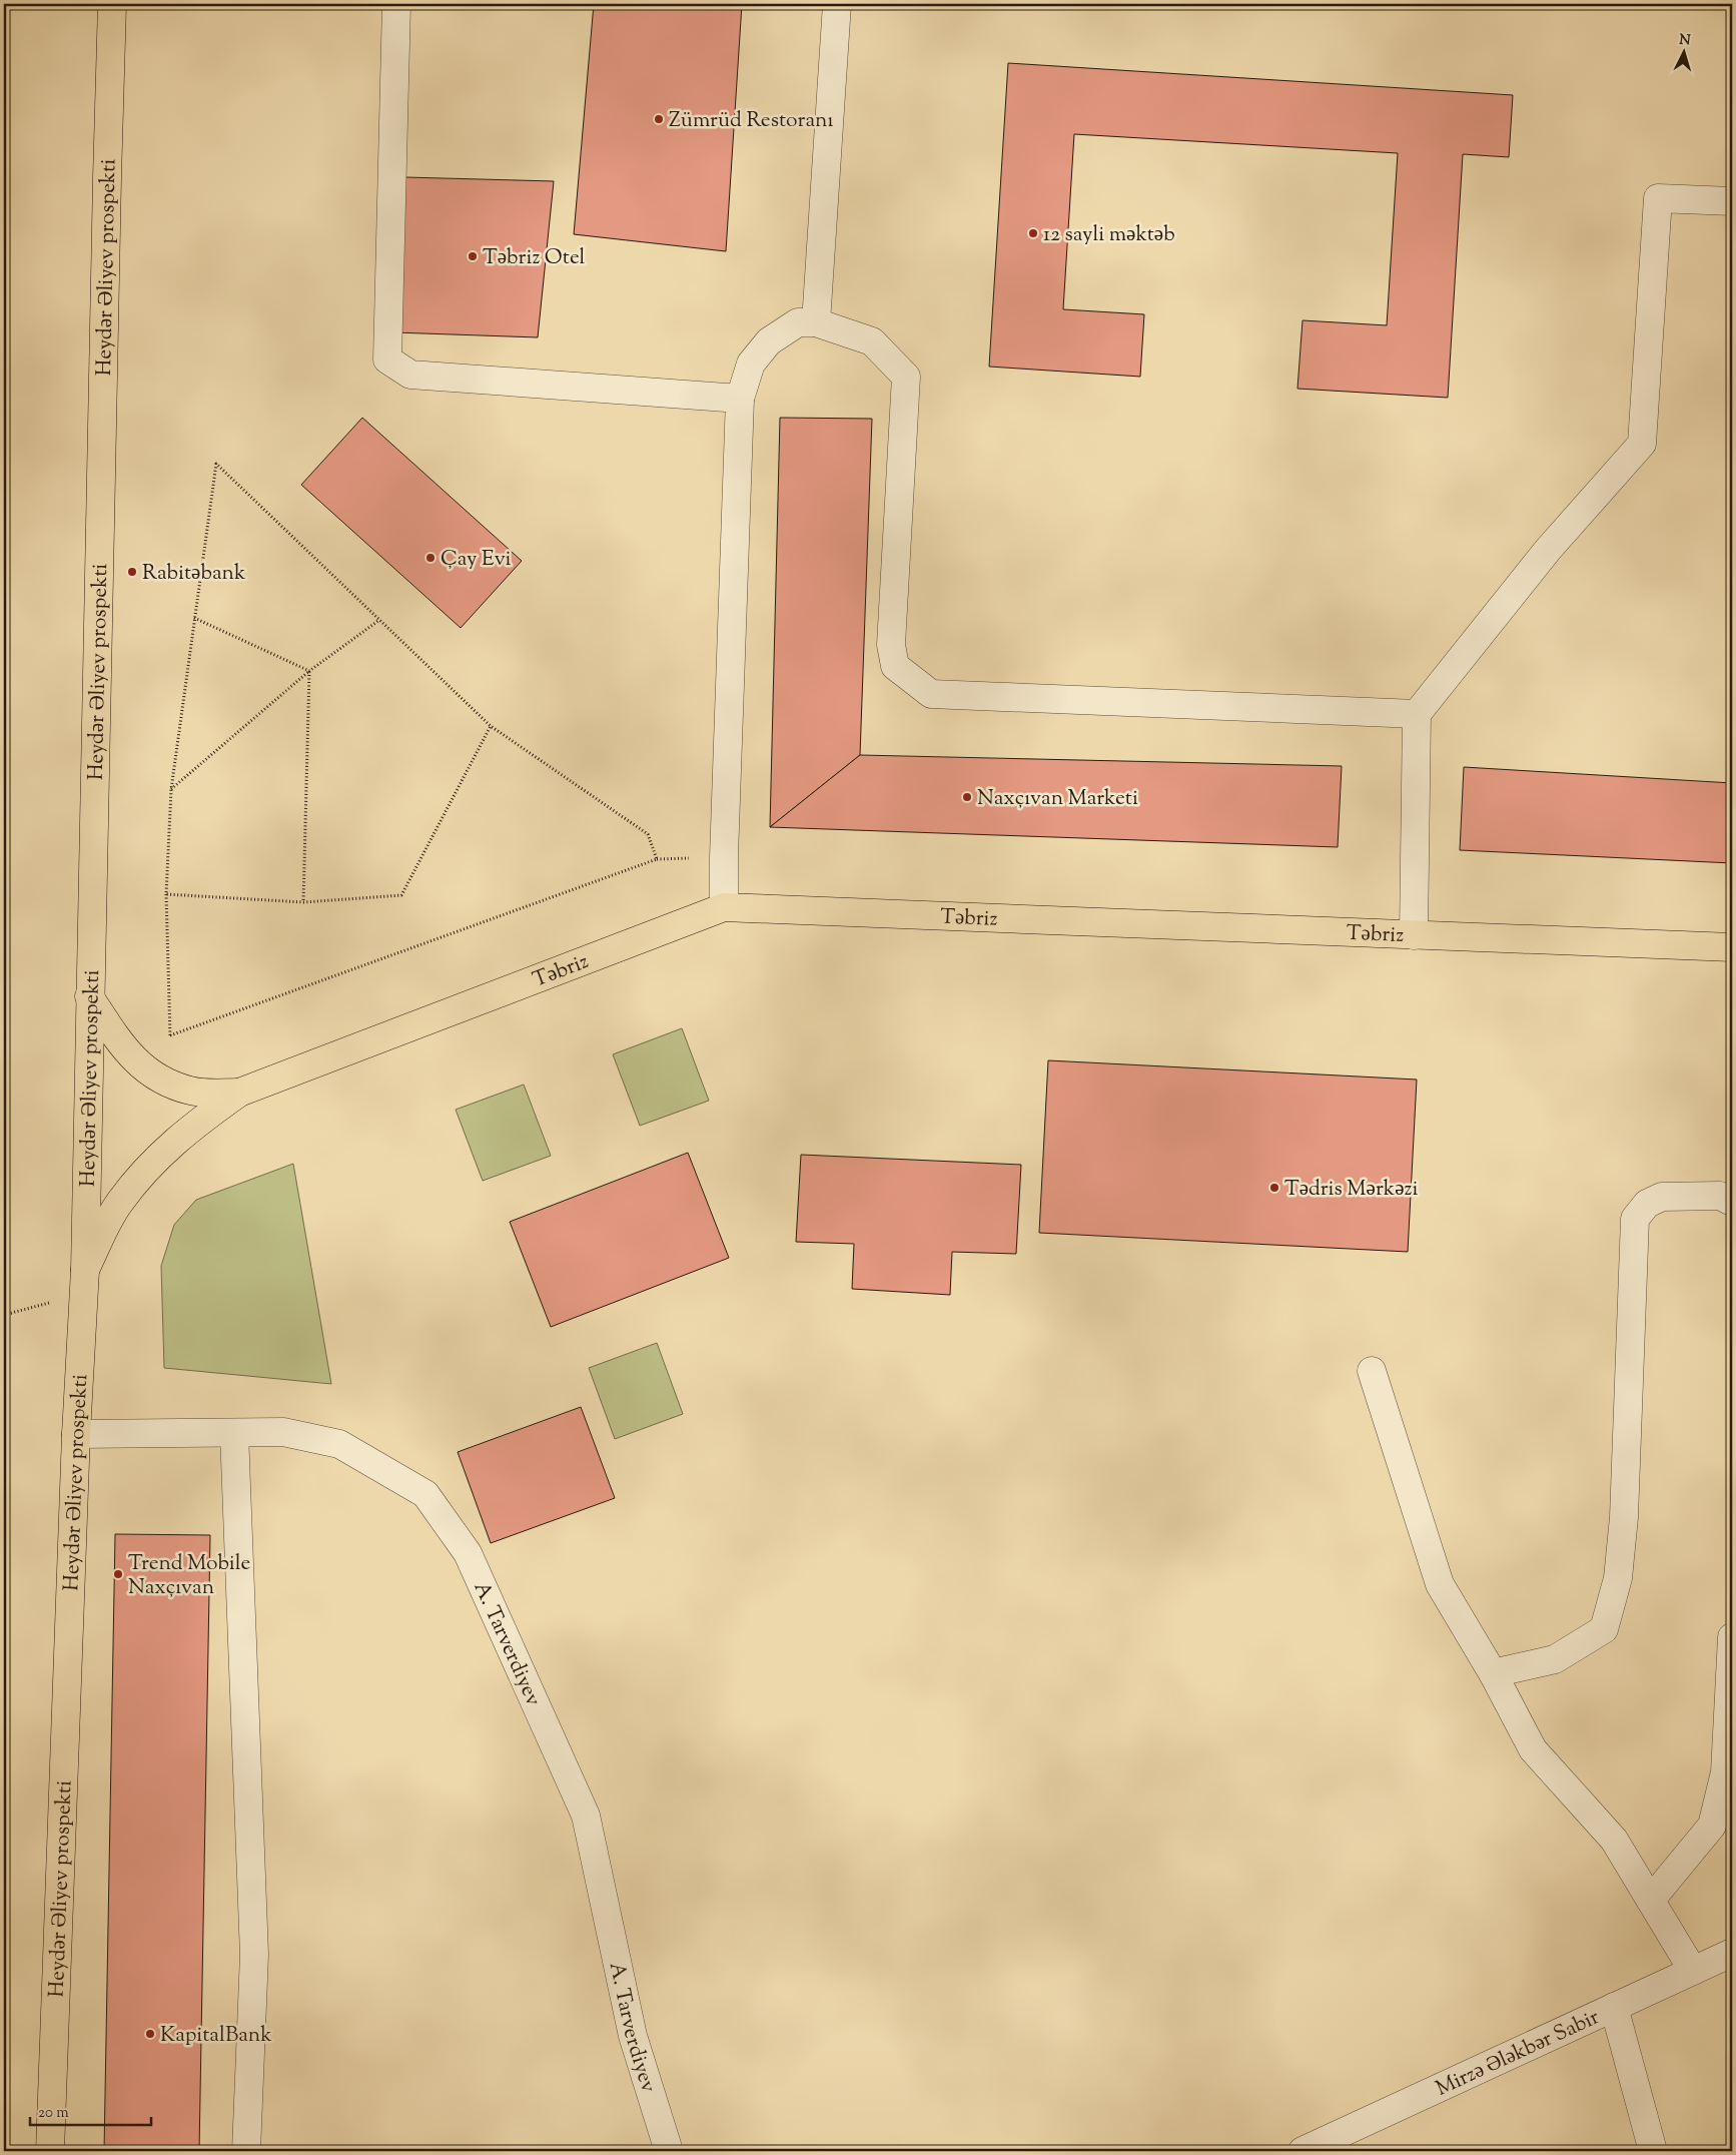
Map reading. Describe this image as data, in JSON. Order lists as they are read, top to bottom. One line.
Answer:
{"streets":{"main road":["Heydər Əliyev prospekti","Təbriz"],"street":["A. Tarverdiyev","Mirzə Ələkbər Sabir"]},"crossings":[["Heydər Əliyev prospekti","A. Tarverdiyev"]],"places":["Zümrüd Restoranı","12 sayli məktəb","Təbriz Otel","Çay Evi","Rabitəbank","Naxçıvan Marketi","Tədris Mərkəzi","Trend Mobile Naxçıvan","KapitalBank"],"scale_bar":"20 m","north":"top"}
